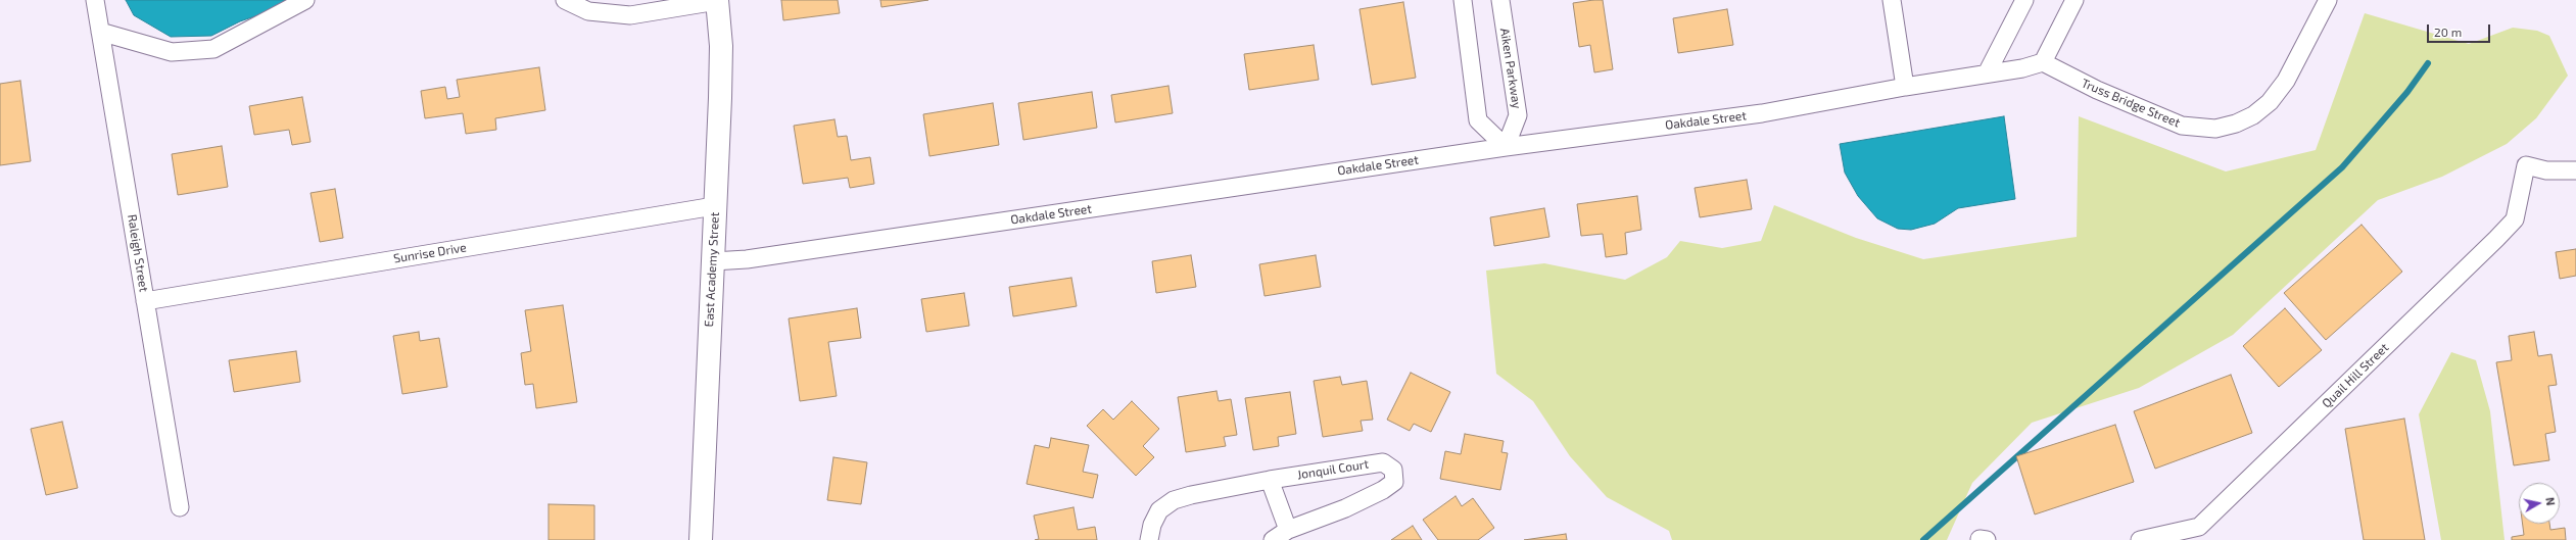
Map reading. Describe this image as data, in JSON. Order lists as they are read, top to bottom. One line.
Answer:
{"streets":{"street":["Aiken Parkway","Truss Bridge Street","Oakdale Street","Raleigh Street","Sunrise Drive","East Academy Street","Quail Hill Street","Jonquil Court"]},"crossings":[["Aiken Parkway","Oakdale Street"],["Truss Bridge Street","Oakdale Street"],["Oakdale Street","East Academy Street"],["Raleigh Street","Sunrise Drive"],["Sunrise Drive","East Academy Street"]],"scale_bar":"20 m","north":"right"}
